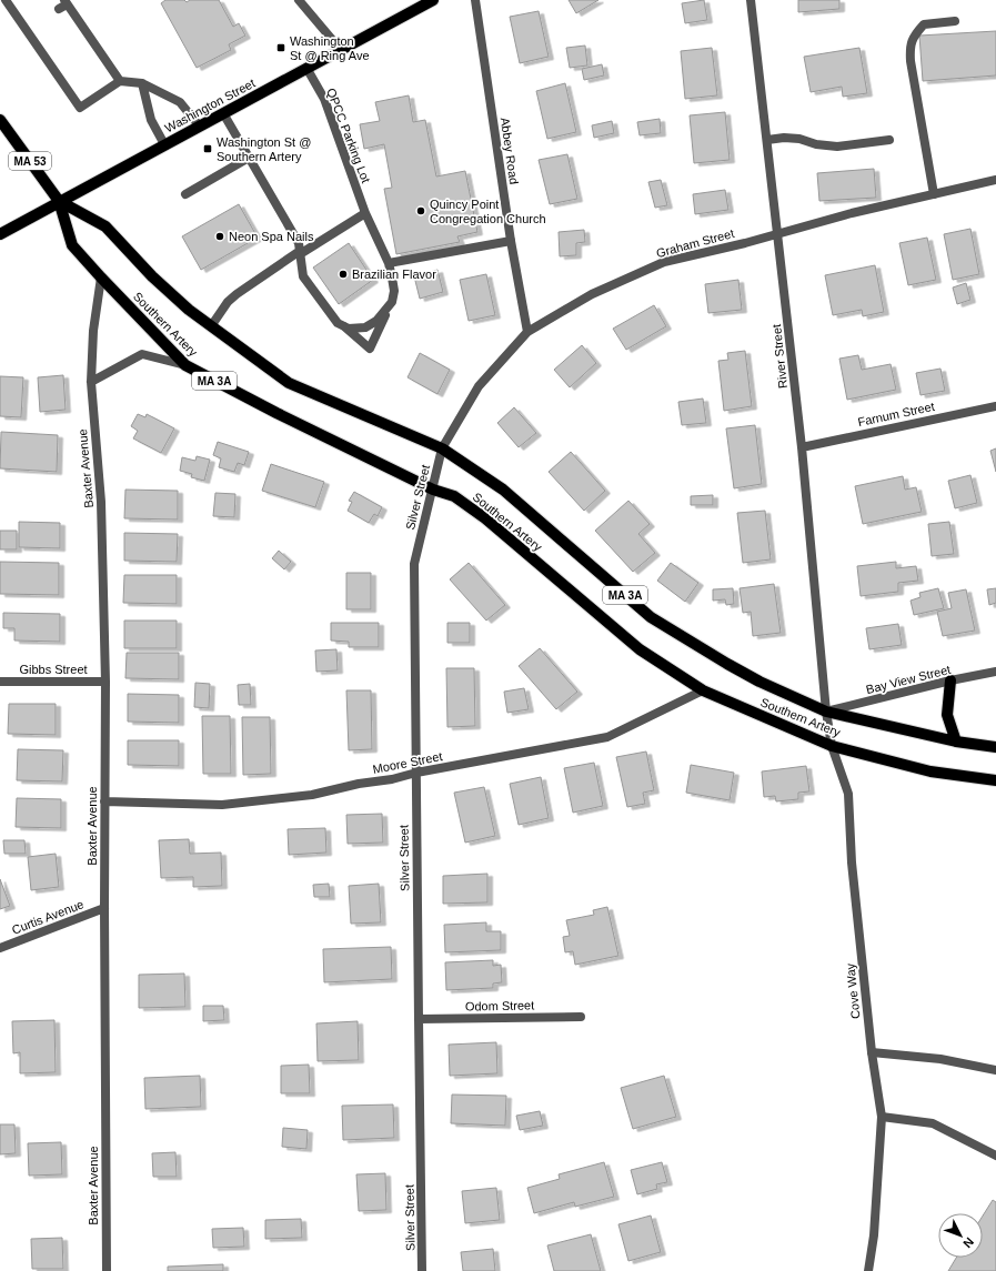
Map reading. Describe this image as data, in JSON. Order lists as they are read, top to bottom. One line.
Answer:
{"streets":{"main road":["Washington Street","MA 53","Southern Artery","MA 3A"],"street":["QPCC Parking Lot","Abbey Road","Graham Street","River Street","Farnum Street","Baxter Avenue","Silver Street","Gibbs Street","Bay View Street","Moore Street","Curtis Avenue","Cove Way","Odom Street"]},"crossings":[["Washington Street","QPCC Parking Lot"],["Washington Street","Southern Artery"],["Abbey Road","Graham Street"],["Graham Street","Southern Artery"],["Graham Street","River Street"],["Graham Street","Silver Street"],["Southern Artery","River Street"],["Southern Artery","Baxter Avenue"],["Southern Artery","Silver Street"],["Southern Artery","Bay View Street"],["Southern Artery","Moore Street"],["Southern Artery","Cove Way"],["River Street","Farnum Street"],["River Street","Bay View Street"],["River Street","Cove Way"],["Baxter Avenue","Gibbs Street"],["Baxter Avenue","Moore Street"],["Baxter Avenue","Curtis Avenue"],["Silver Street","Moore Street"],["Silver Street","Odom Street"],["Bay View Street","Cove Way"]],"places":{"transit":["Washington St @ Ring Ave","Washington St @ Southern Artery"],"other":["Quincy Point Congregation Church","Neon Spa Nails","Brazilian Flavor"]},"north":"bottom right"}
